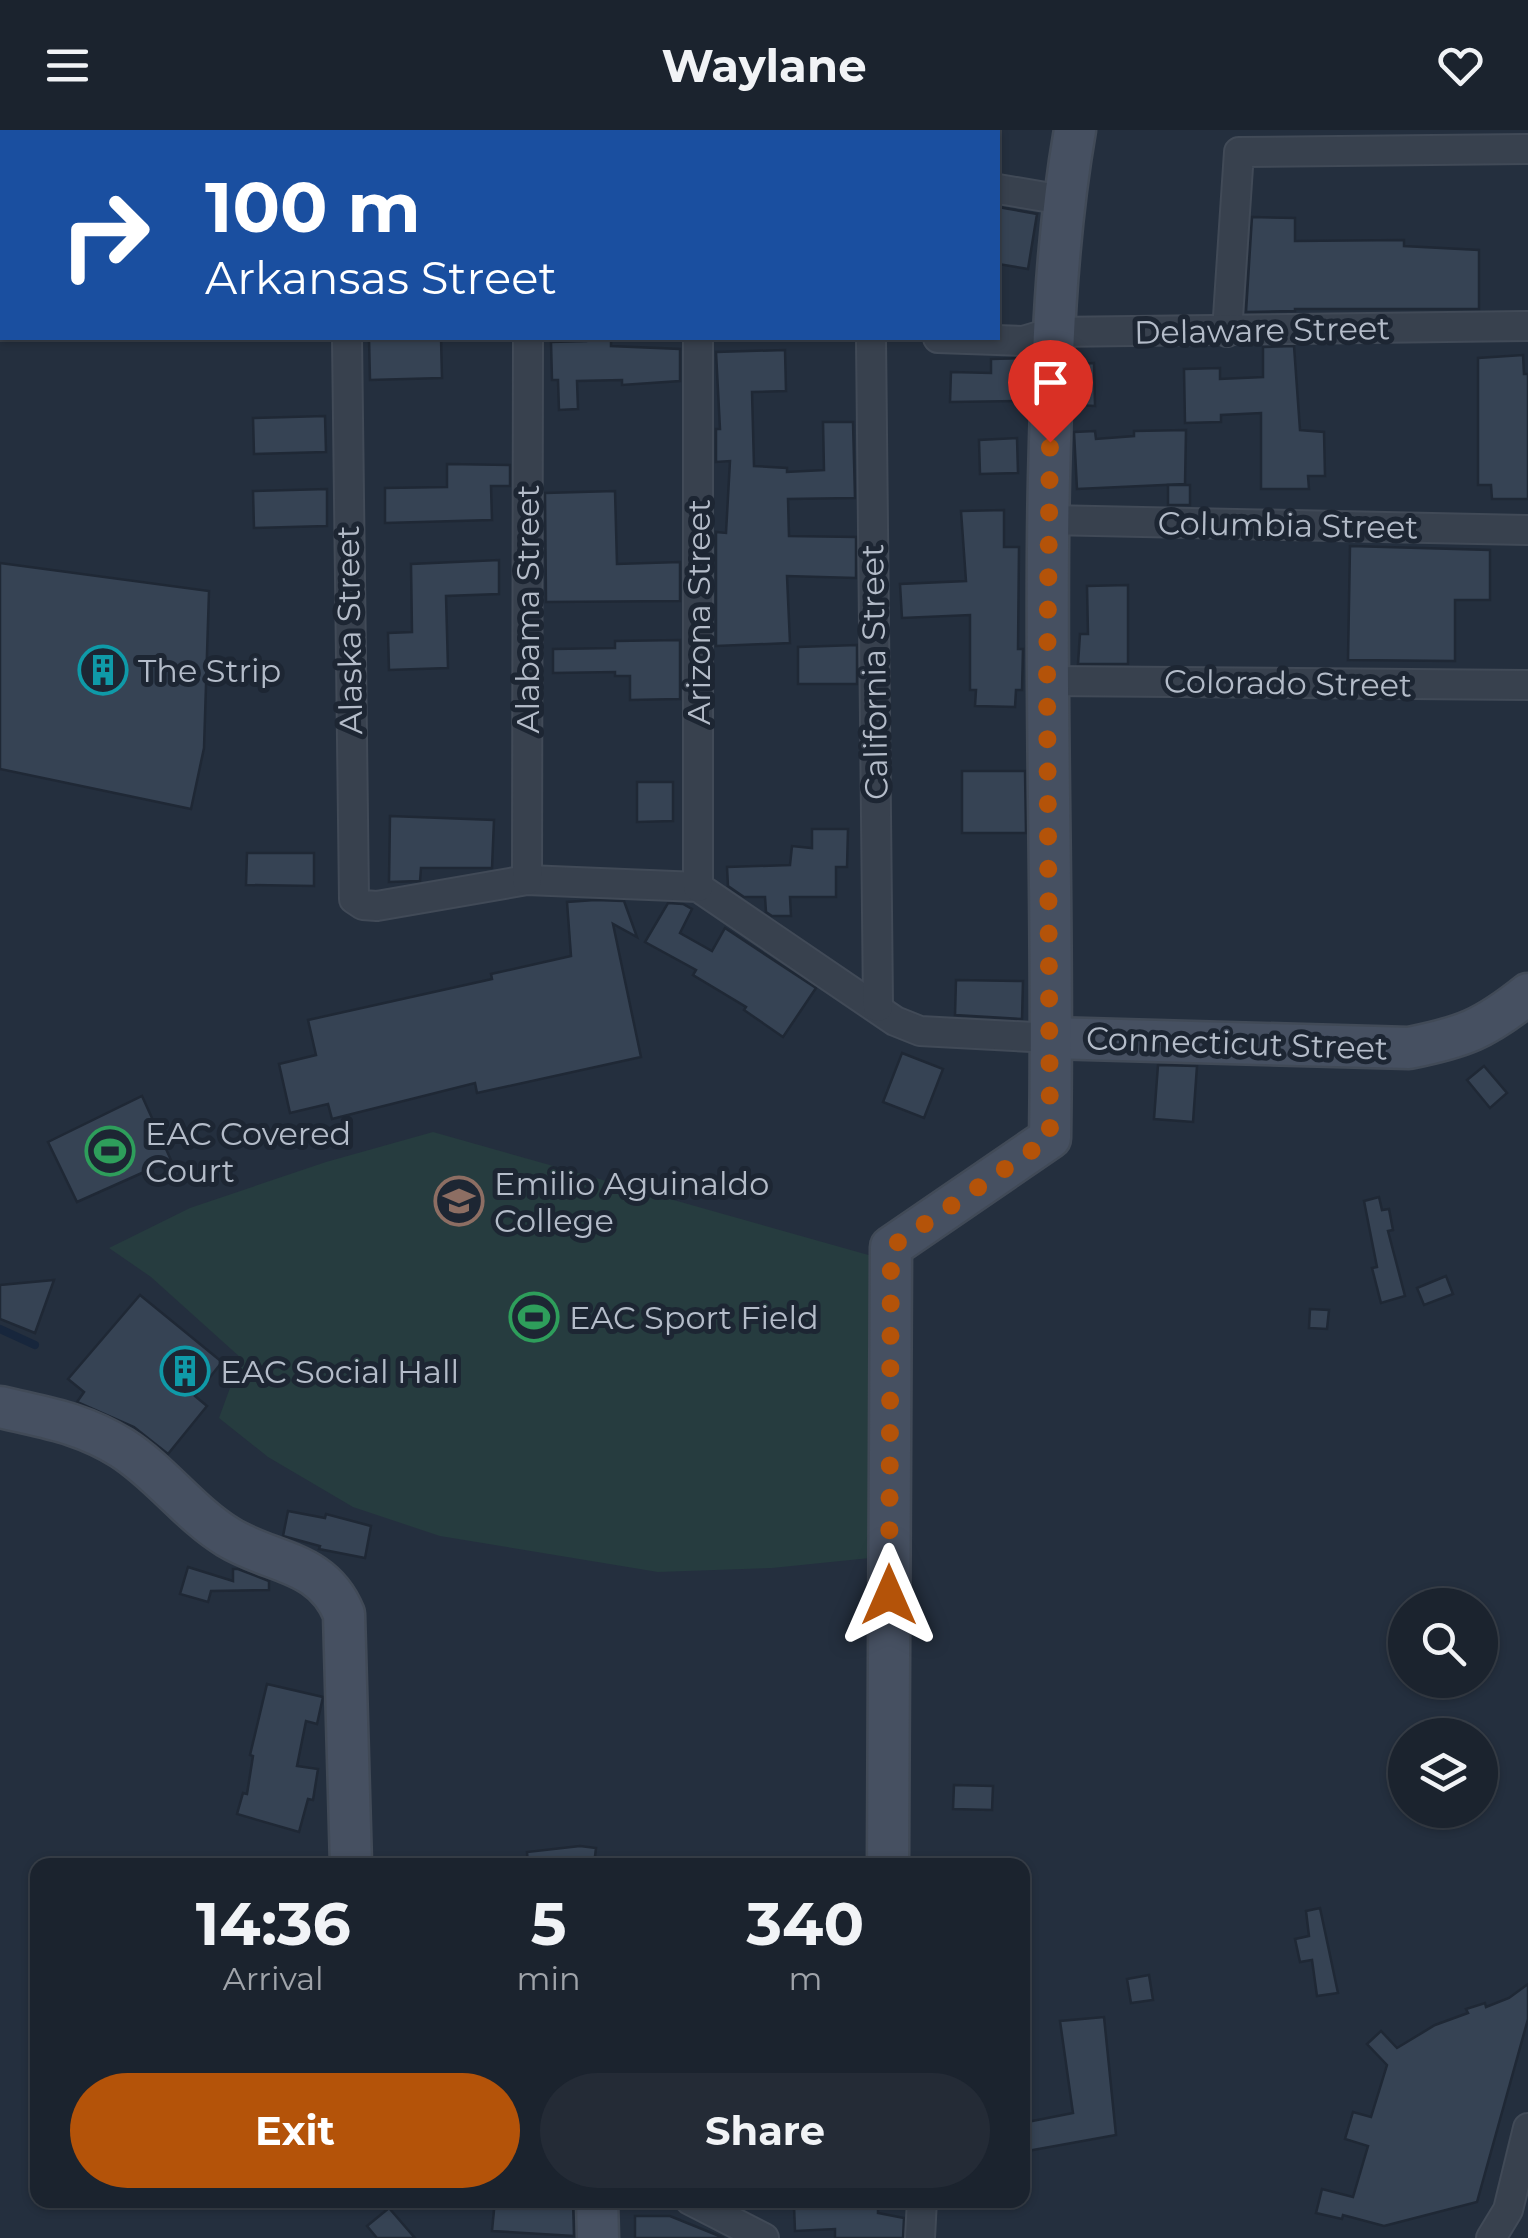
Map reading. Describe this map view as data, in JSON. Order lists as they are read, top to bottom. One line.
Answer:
{"streets":{"street":["Delaware Street","Columbia Street","Alabama Street","Arizona Street","Alaska Street","California Street","Colorado Street","Connecticut Street"]},"crossings":[["Alabama Street","Alaska Street"],["Arizona Street","Connecticut Street"],["California Street","Connecticut Street"]],"places":{"building":["The Strip","EAC Social Hall"],"sports":["EAC Covered Court","EAC Sport Field"],"school or university":["Emilio Aguinaldo College"]},"page":{"header":"Waylane","turn":["100 m","Arkansas Street"],"eta":["14:36","Arrival","5","min","340","m"],"buttons":["Exit","Share"]}}
